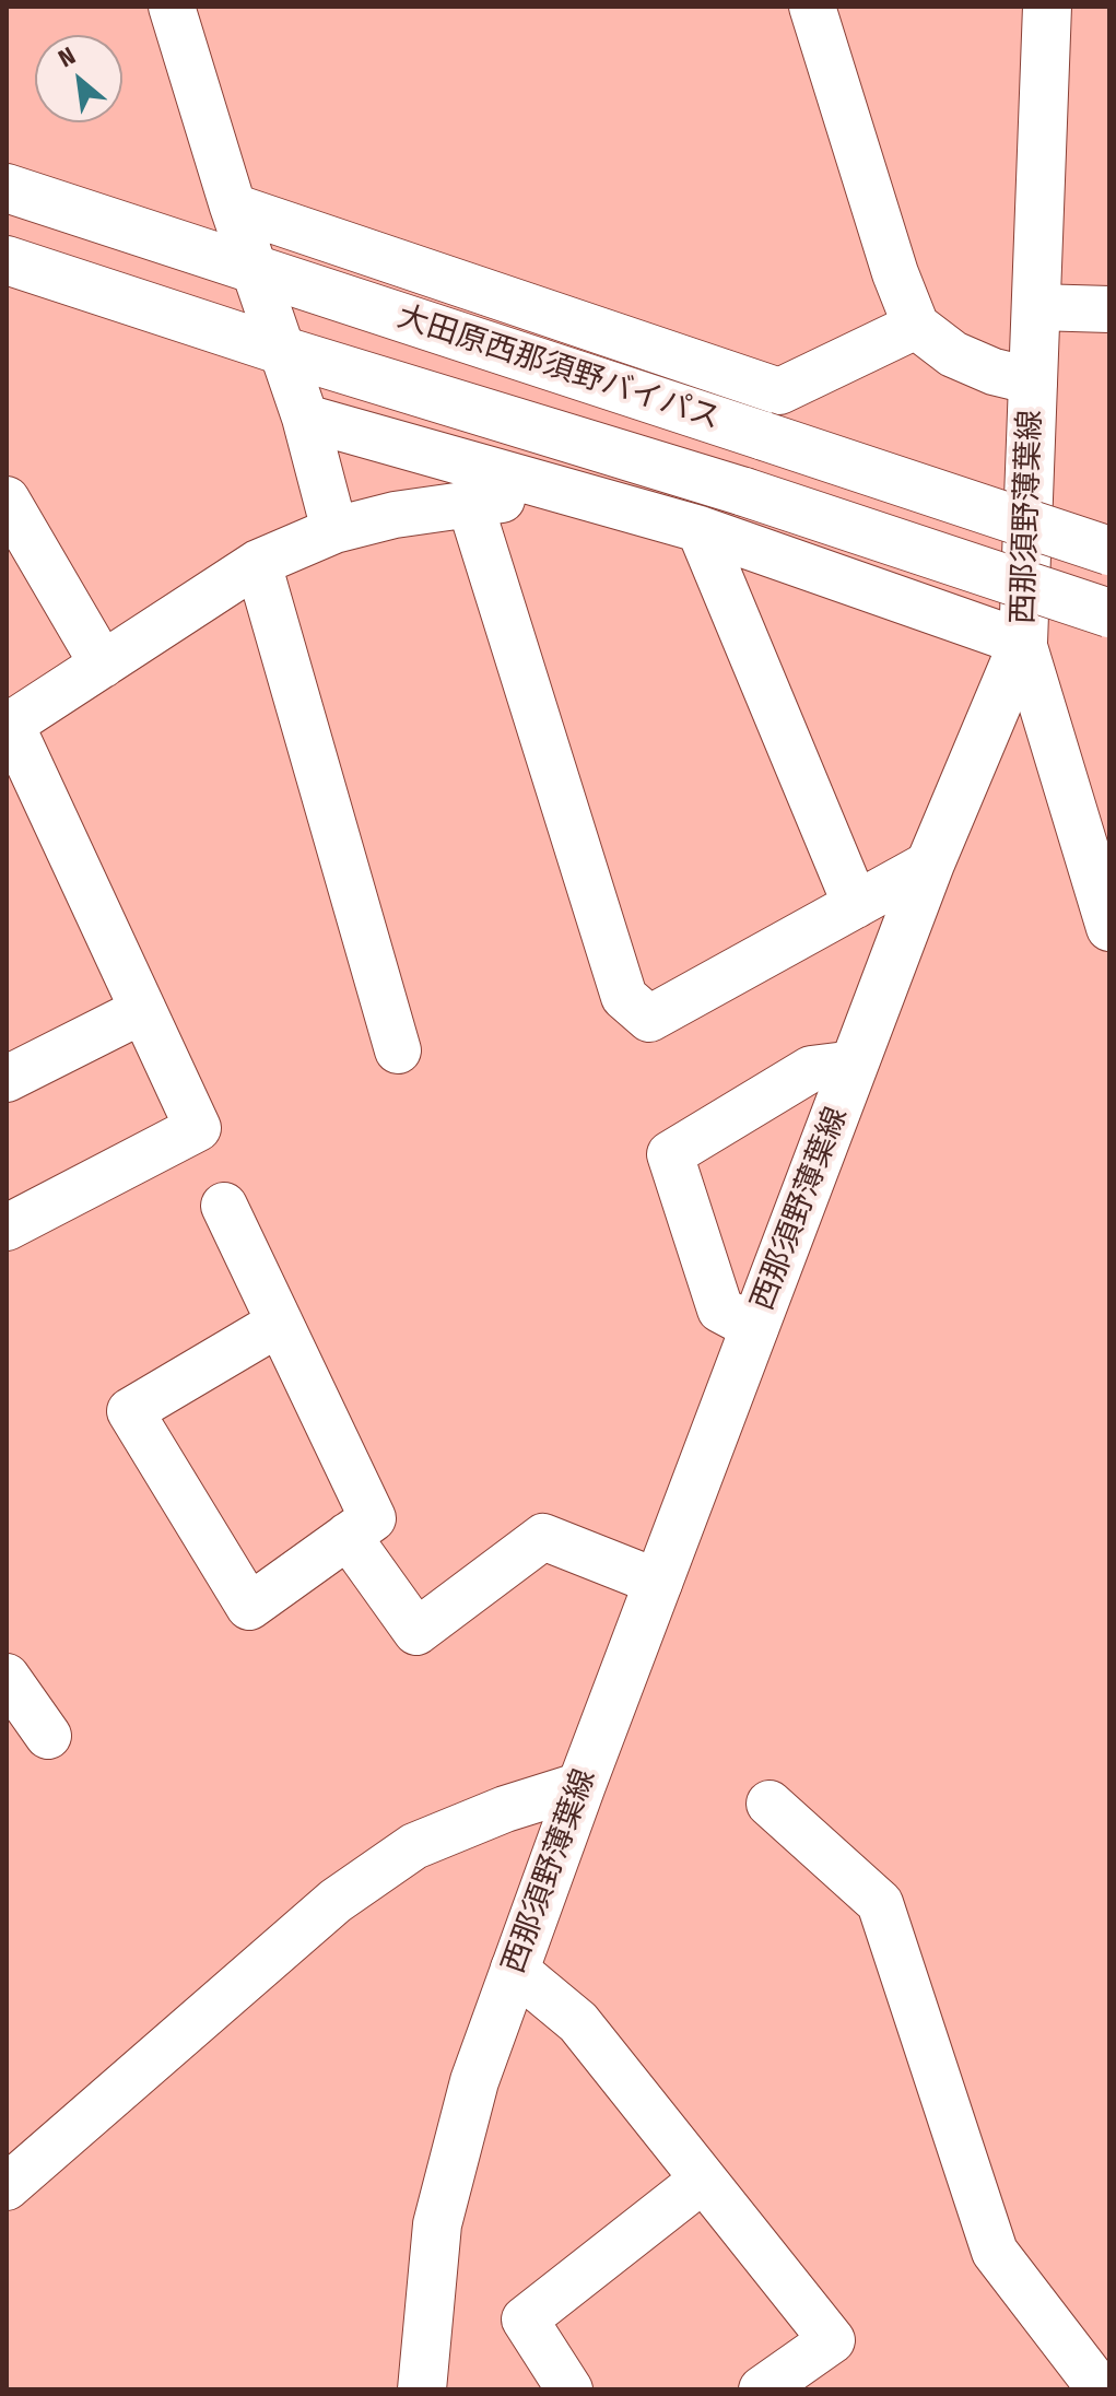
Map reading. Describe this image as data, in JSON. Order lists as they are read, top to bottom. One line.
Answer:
{"streets":{"main road":["大田原西那須野バイパス","西那須野薄葉線"]},"north":"top left"}
